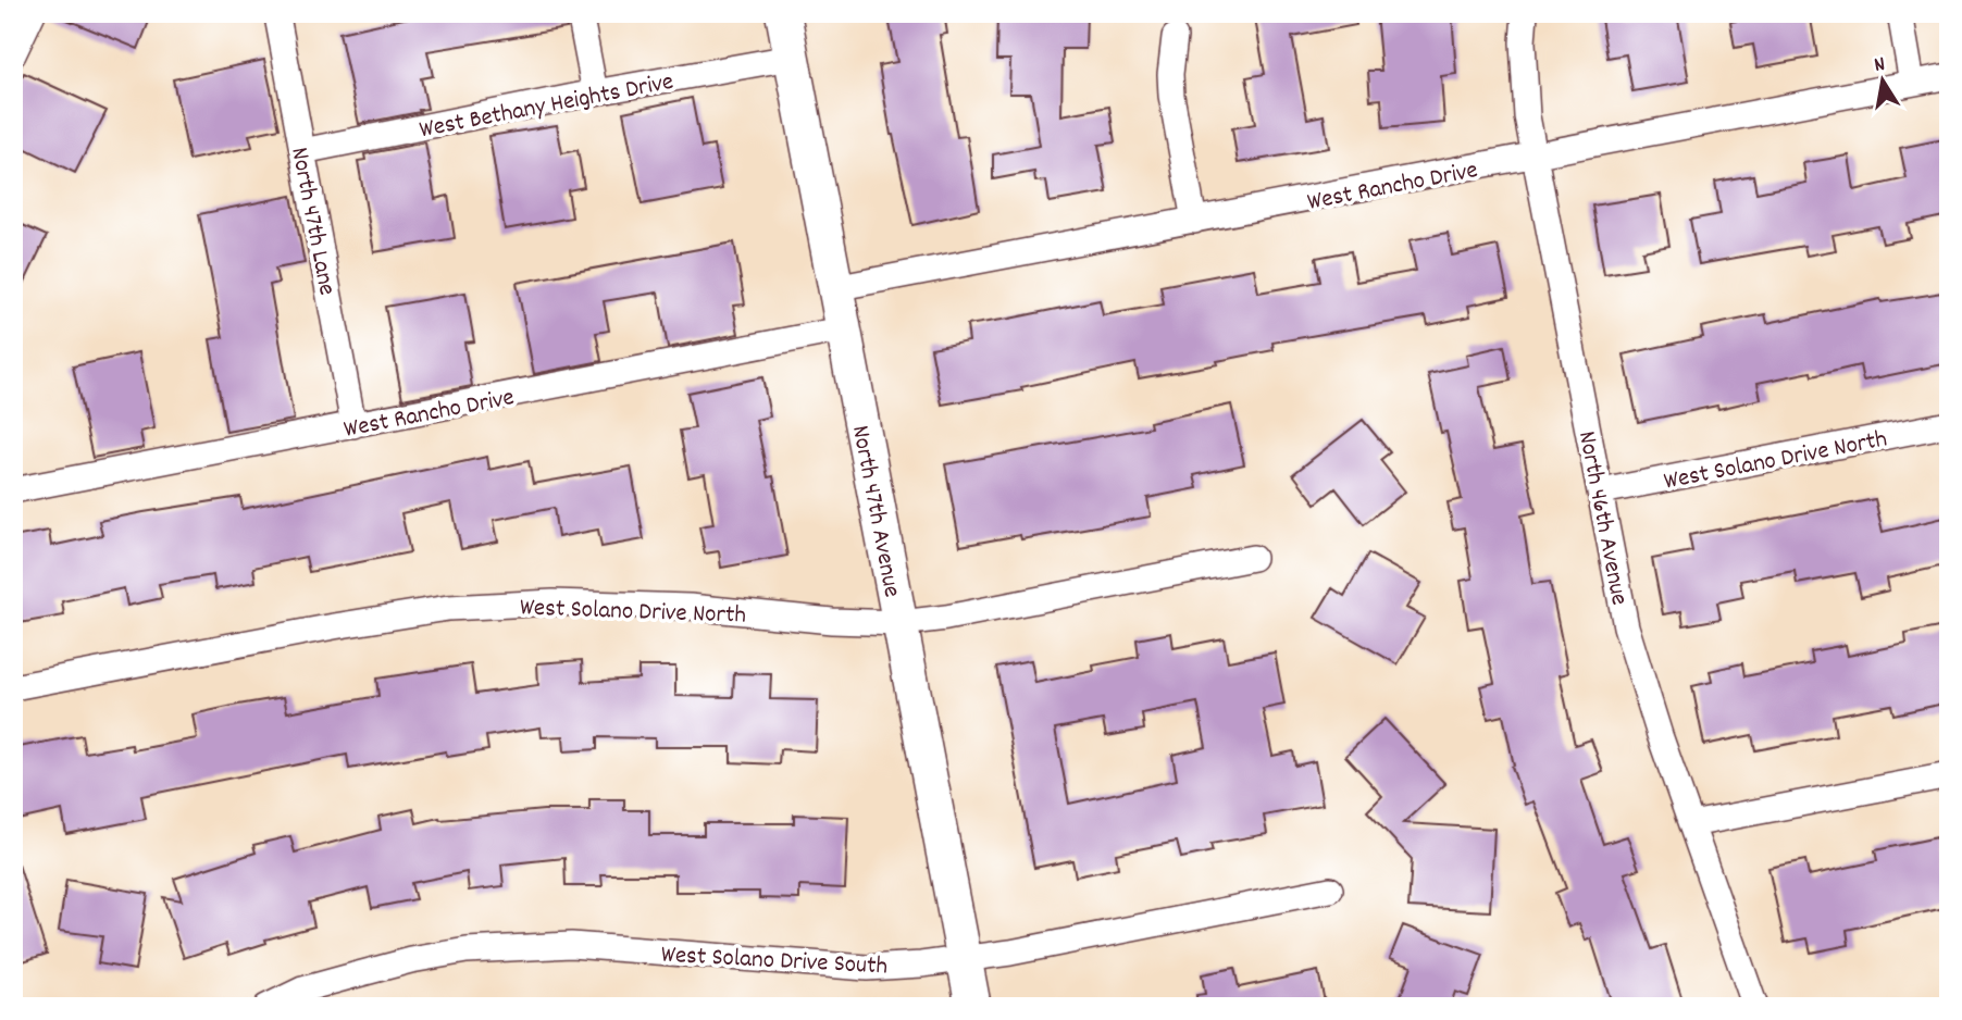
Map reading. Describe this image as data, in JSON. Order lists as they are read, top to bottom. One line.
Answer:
{"streets":{"street":["West Bethany Heights Drive","West Rancho Drive","North 47th Lane","West Solano Drive North","North 47th Avenue","North 46th Avenue","West Solano Drive South"]},"crossings":[["West Bethany Heights Drive","North 47th Lane"],["West Bethany Heights Drive","North 47th Avenue"],["West Rancho Drive","North 47th Lane"],["West Rancho Drive","North 47th Avenue"],["West Rancho Drive","North 46th Avenue"],["West Solano Drive North","North 47th Avenue"],["West Solano Drive North","North 46th Avenue"],["North 47th Avenue","West Solano Drive South"]],"north":"top"}
